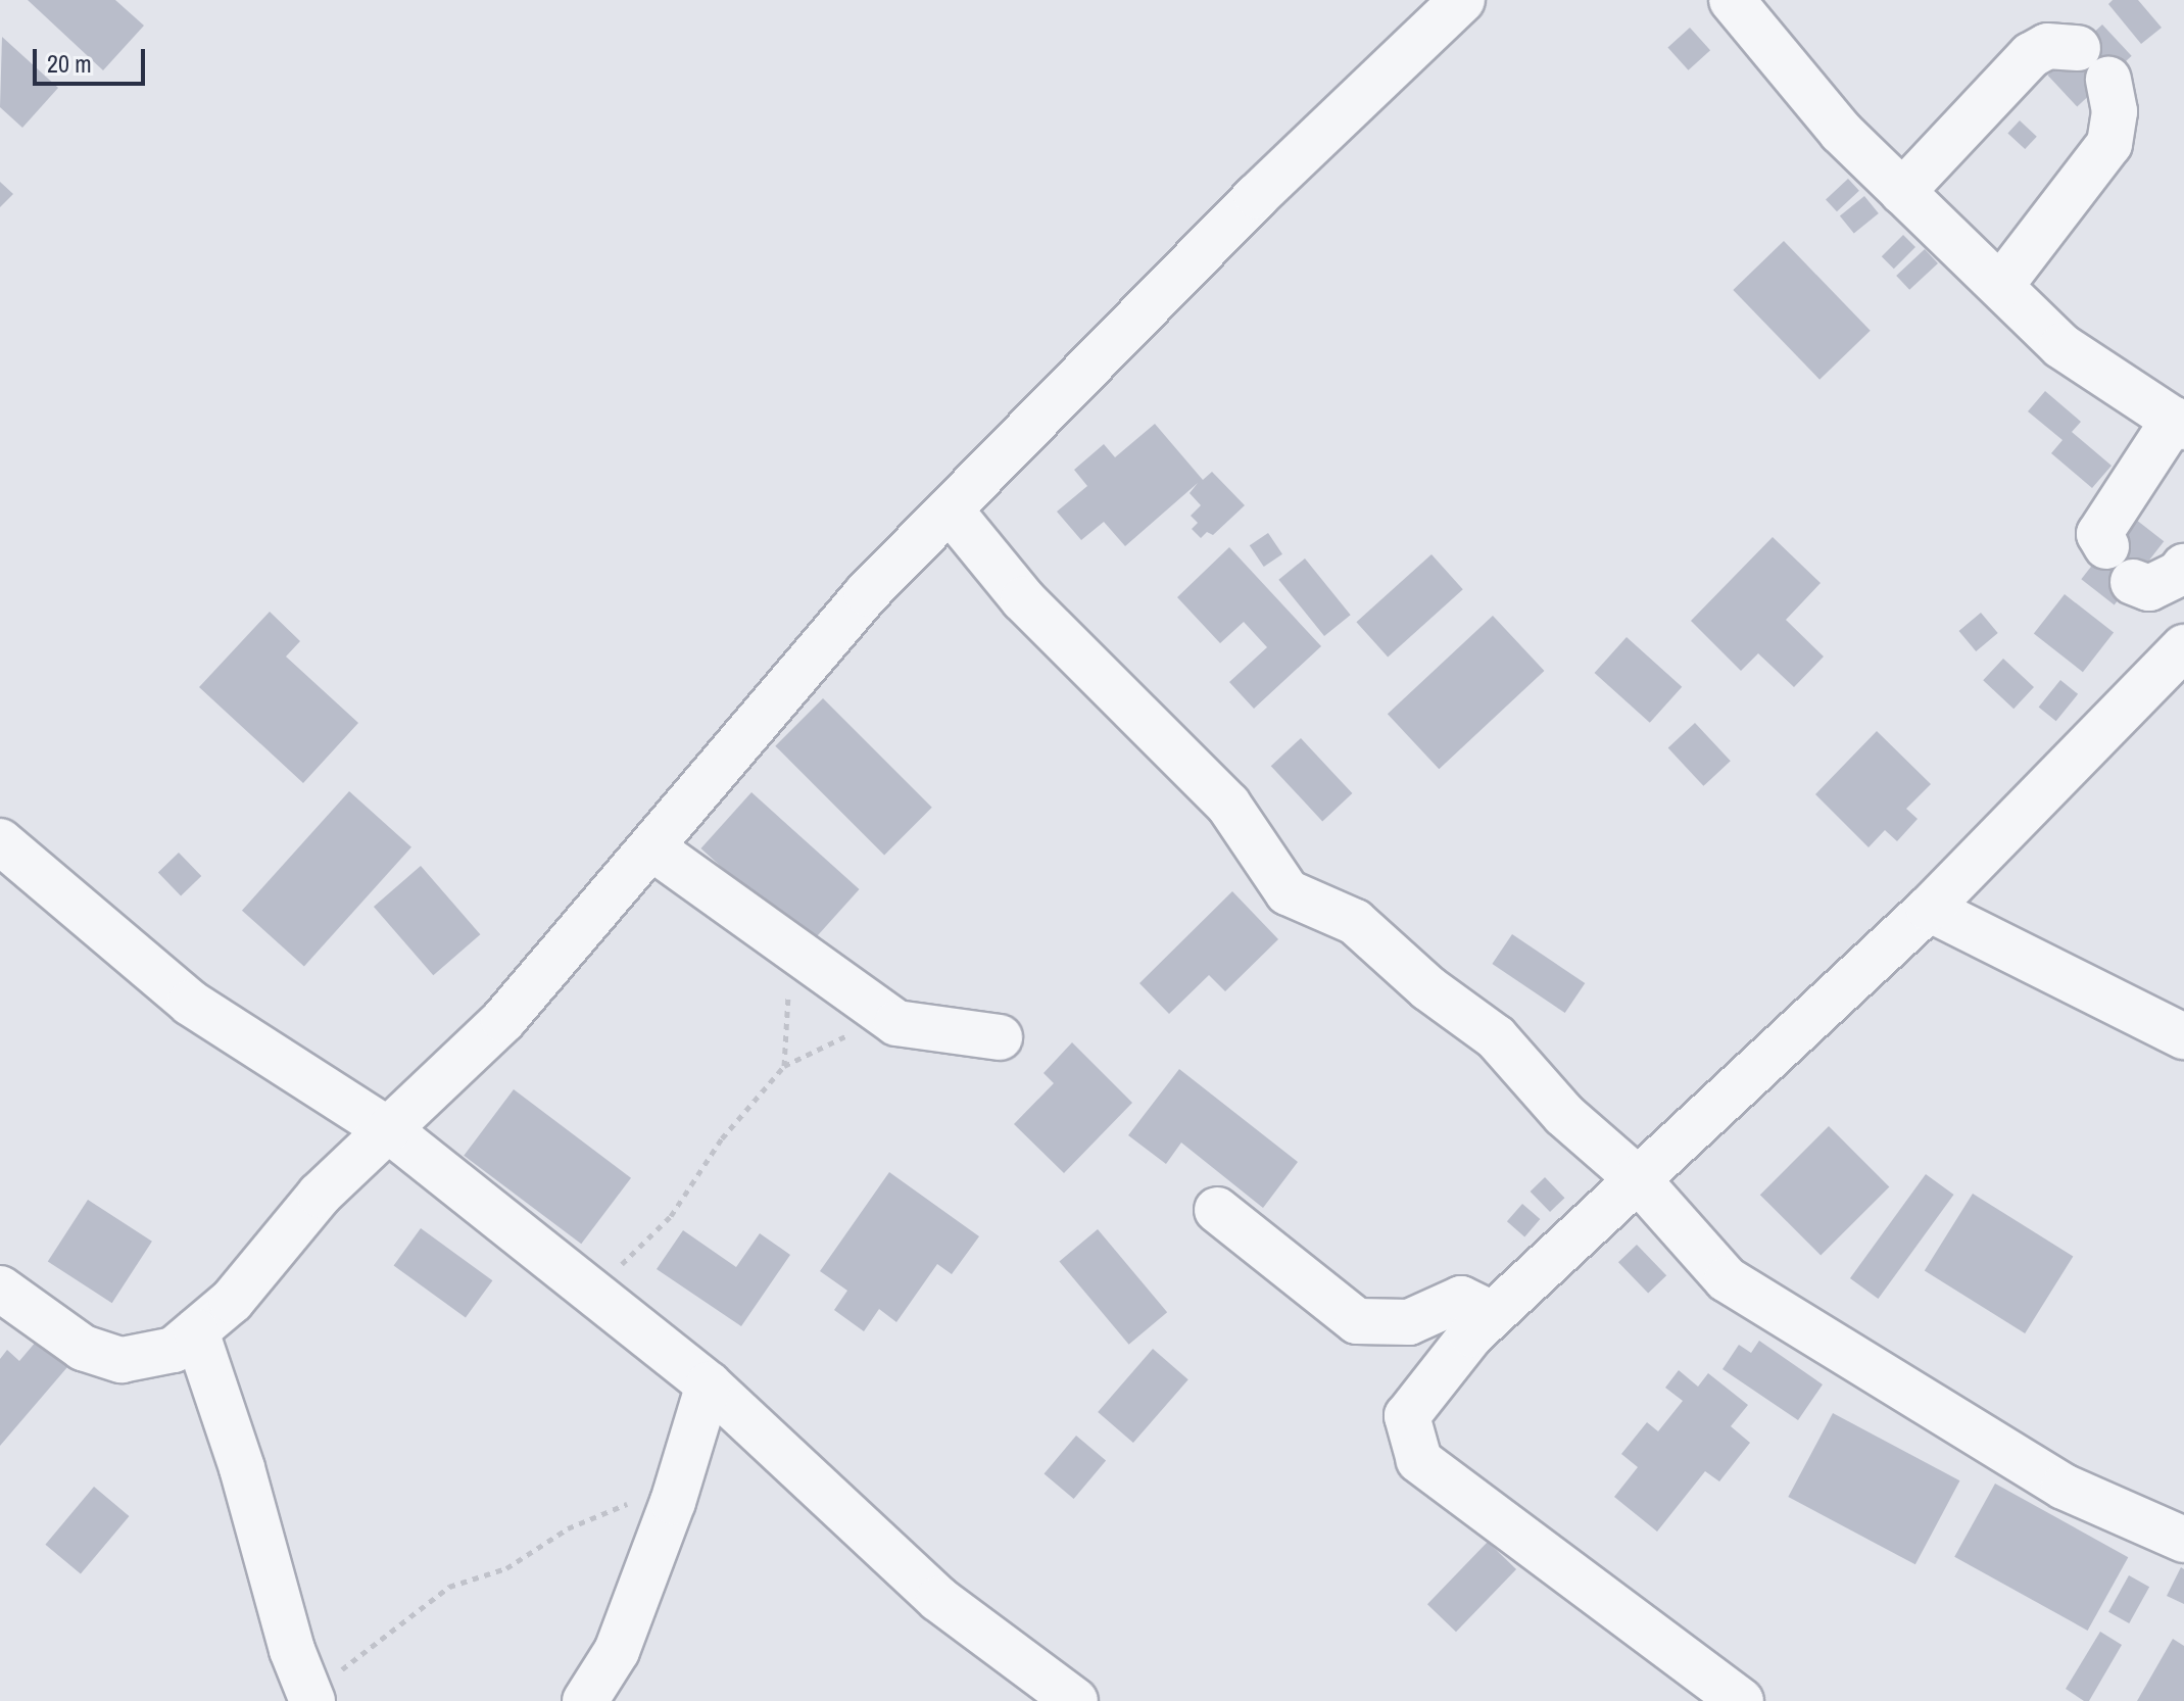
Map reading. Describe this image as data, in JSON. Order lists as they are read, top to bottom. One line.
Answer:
{"scale_bar":"20 m"}
